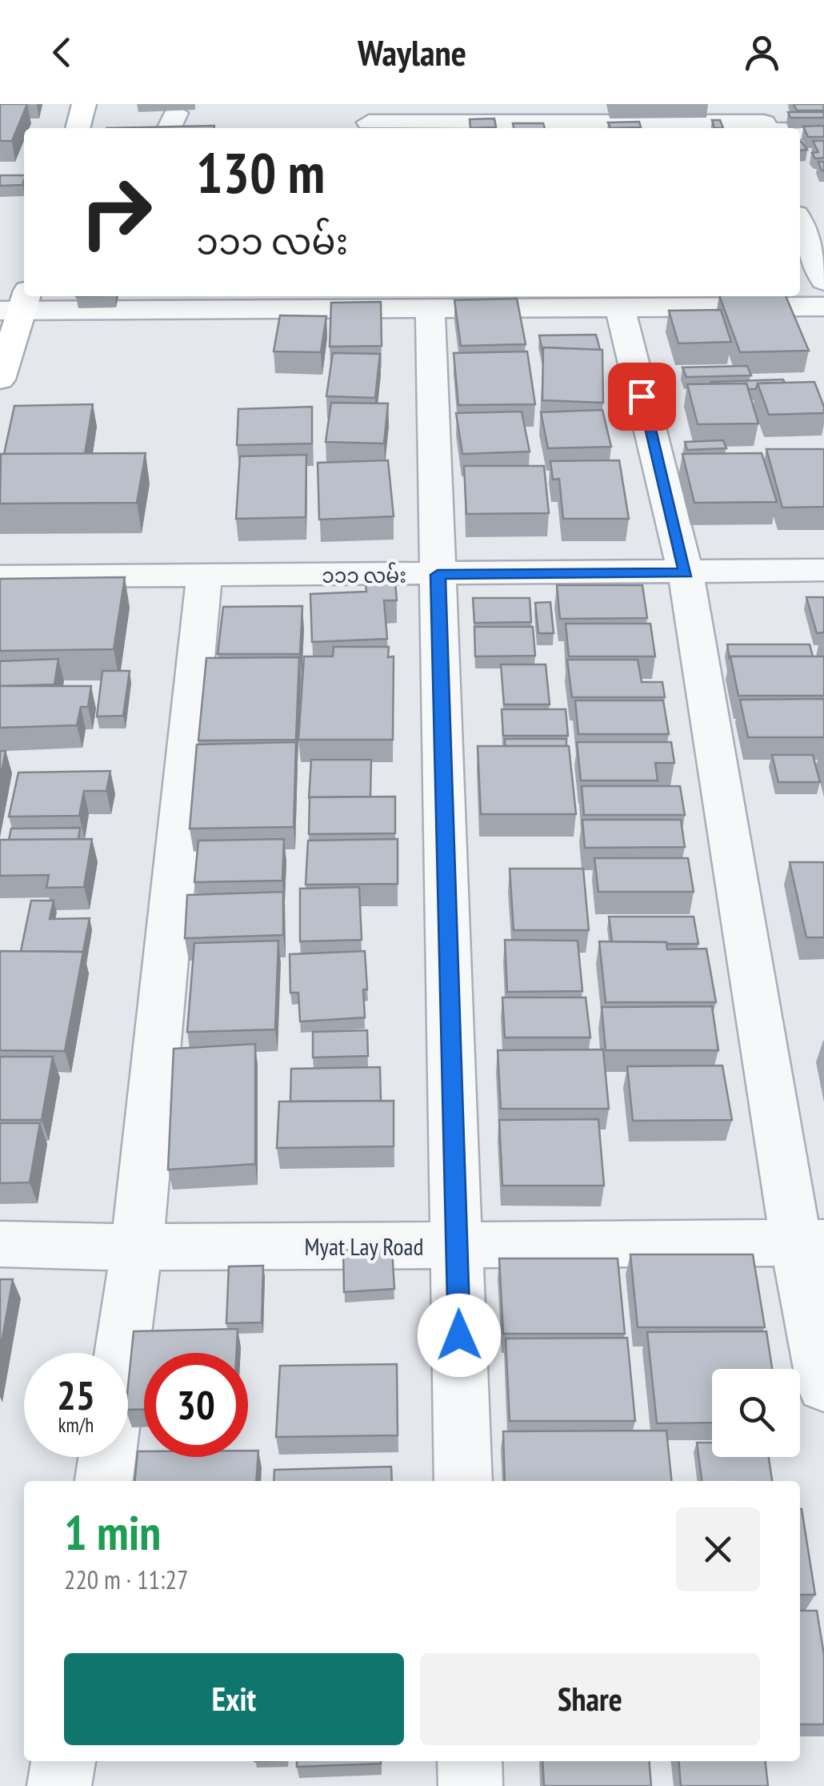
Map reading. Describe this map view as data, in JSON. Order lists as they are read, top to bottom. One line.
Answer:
{"streets":{"street":["၁၁၁ လမ်း","Myat Lay Road"]},"page":{"header":"Waylane","turn":["130 m","၁၁၁ လမ်း"],"speed":"25 km/h","limit":"30","heading":["1 min","220 m · 11:27"],"buttons":["Exit","Share"]}}
